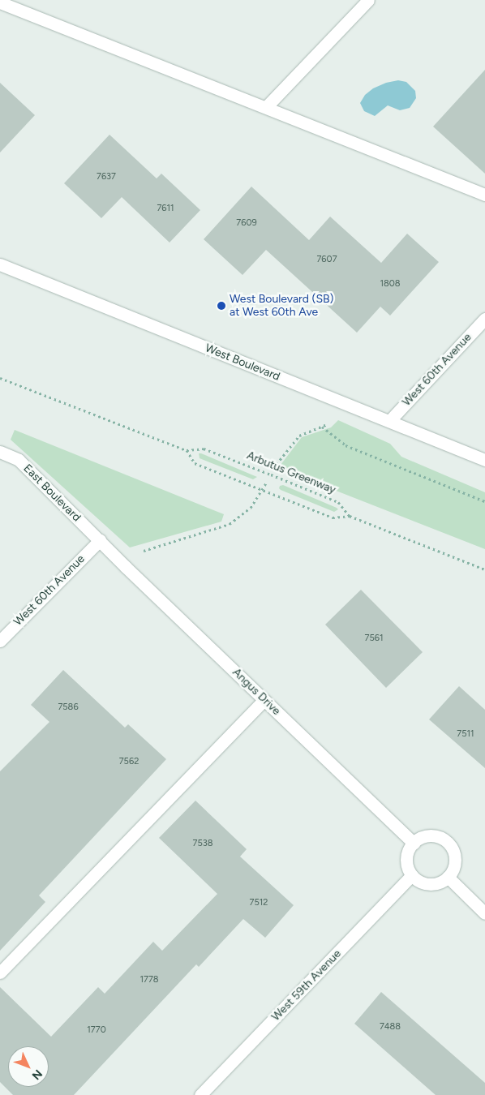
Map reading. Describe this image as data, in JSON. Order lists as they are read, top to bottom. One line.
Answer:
{"streets":{"street":["West Boulevard","West 60th Avenue","East Boulevard","Angus Drive","West 59th Avenue"],"path":["Arbutus Greenway"]},"crossings":[["West Boulevard","West 60th Avenue"],["West 60th Avenue","East Boulevard"],["West 60th Avenue","Angus Drive"],["East Boulevard","Angus Drive"],["Angus Drive","West 59th Avenue"]],"places":["West Boulevard (SB) at West 60th Ave"],"house_numbers":["7637","7611","7609","7607","1808","7561","7586","7511","7562","7538","7512","1778","7488","1770"],"north":"bottom right"}
